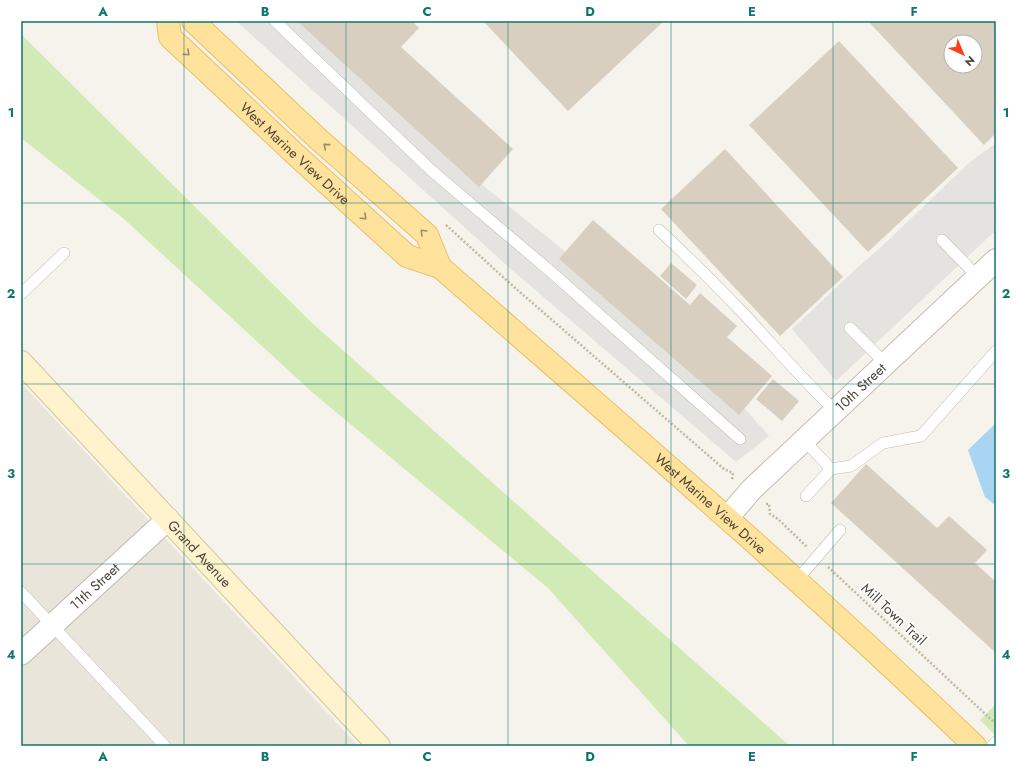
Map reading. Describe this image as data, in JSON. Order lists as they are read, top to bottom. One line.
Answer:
{"streets":{"main road":["West Marine View Drive"],"street":["10th Street","Grand Avenue","11th Street"],"path":["Mill Town Trail"]},"crossings":[["West Marine View Drive","10th Street"],["Grand Avenue","11th Street"]],"north":"bottom right","grid":{"columns":["A","B","C","D","E","F"],"rows":["1","2","3","4"]}}
